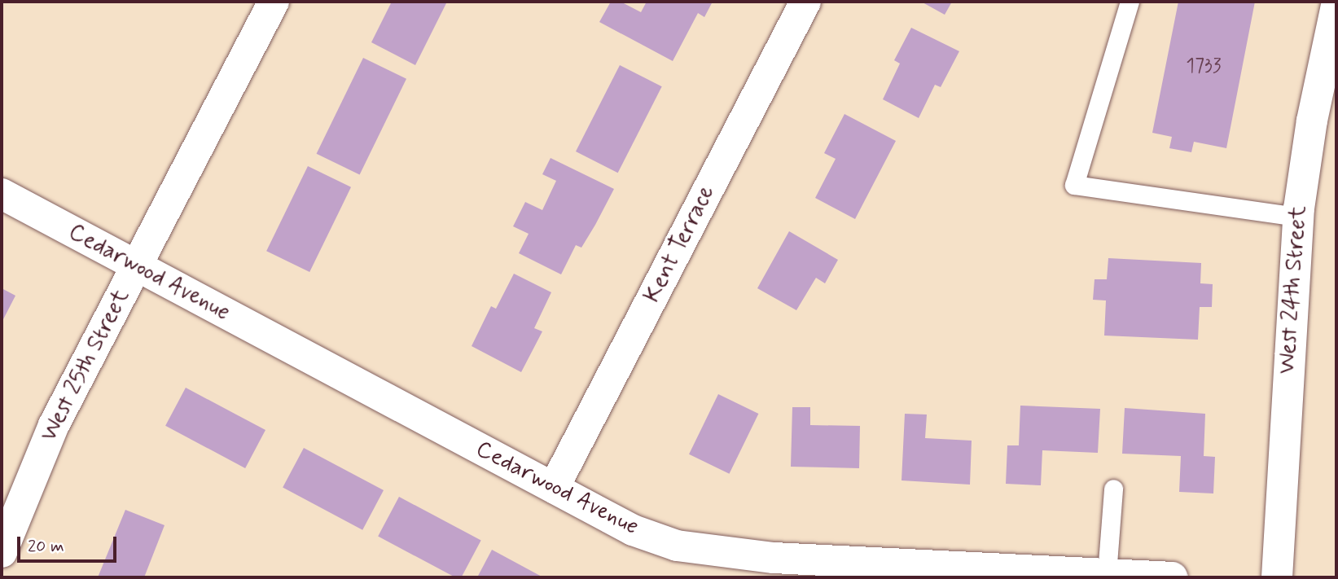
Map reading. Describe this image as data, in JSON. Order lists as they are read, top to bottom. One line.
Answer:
{"streets":{"street":["Kent Terrace","Cedarwood Avenue","West 24th Street","West 25th Street"]},"crossings":[["Kent Terrace","Cedarwood Avenue"],["Cedarwood Avenue","West 25th Street"]],"house_numbers":["1733"],"scale_bar":"20 m"}
